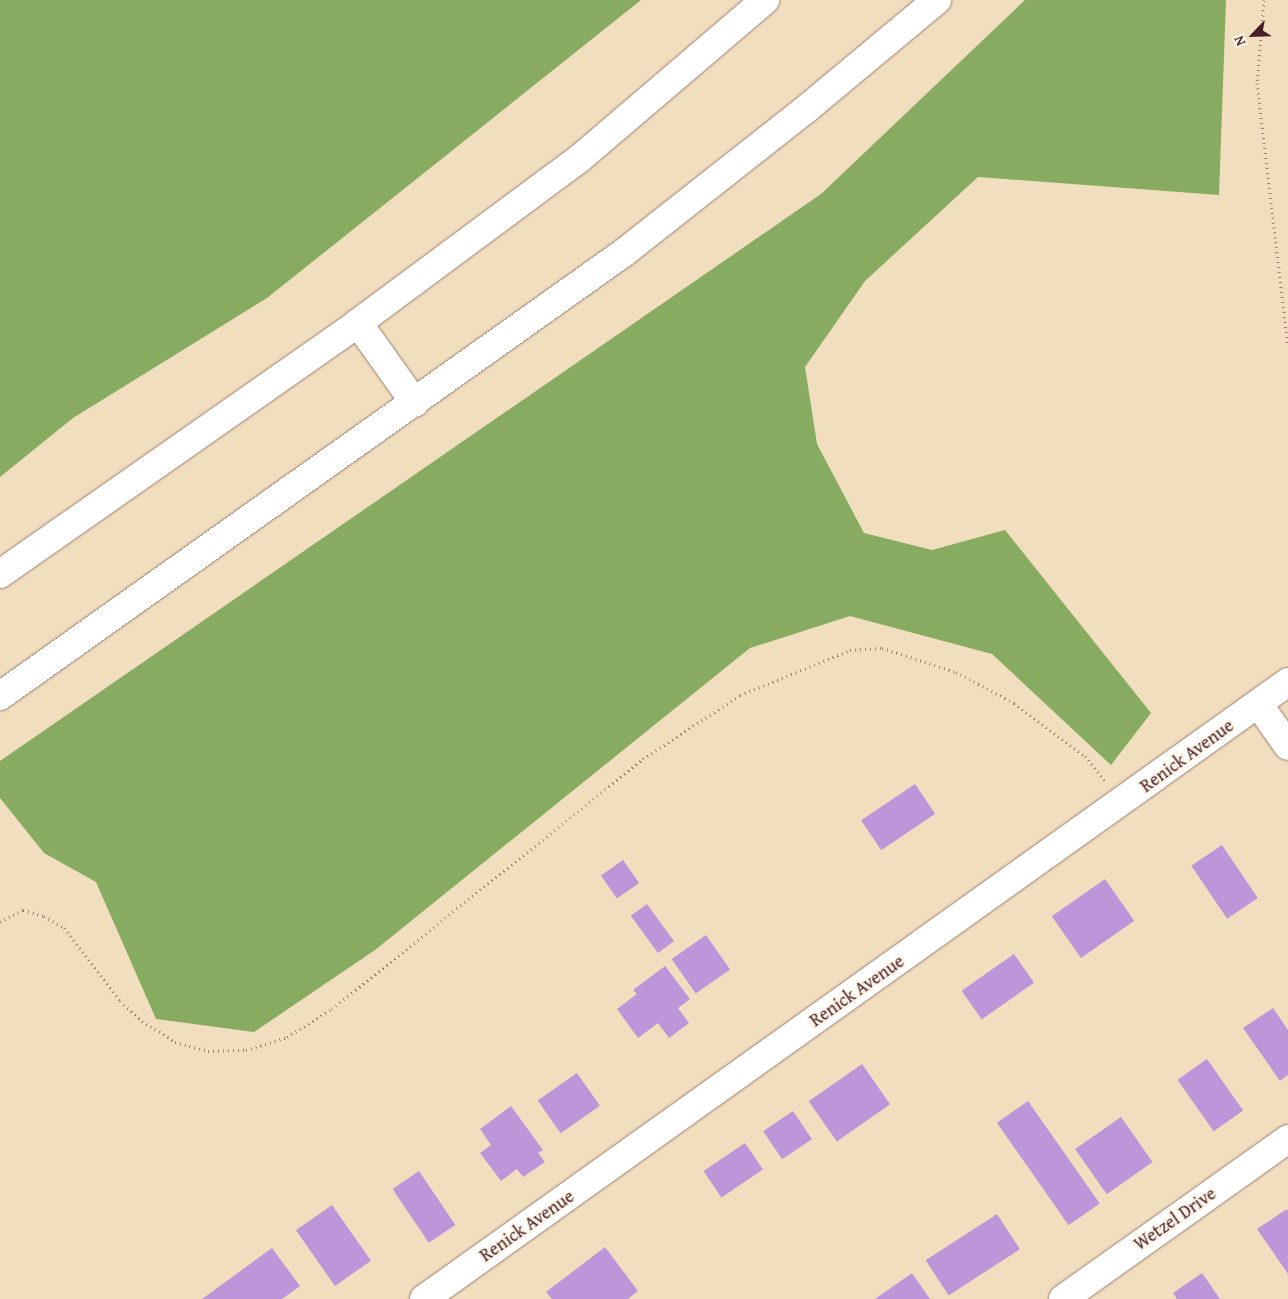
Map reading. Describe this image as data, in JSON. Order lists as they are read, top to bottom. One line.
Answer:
{"streets":{"main road":["Renick Avenue","Wetzel Drive"]},"north":"bottom left"}
